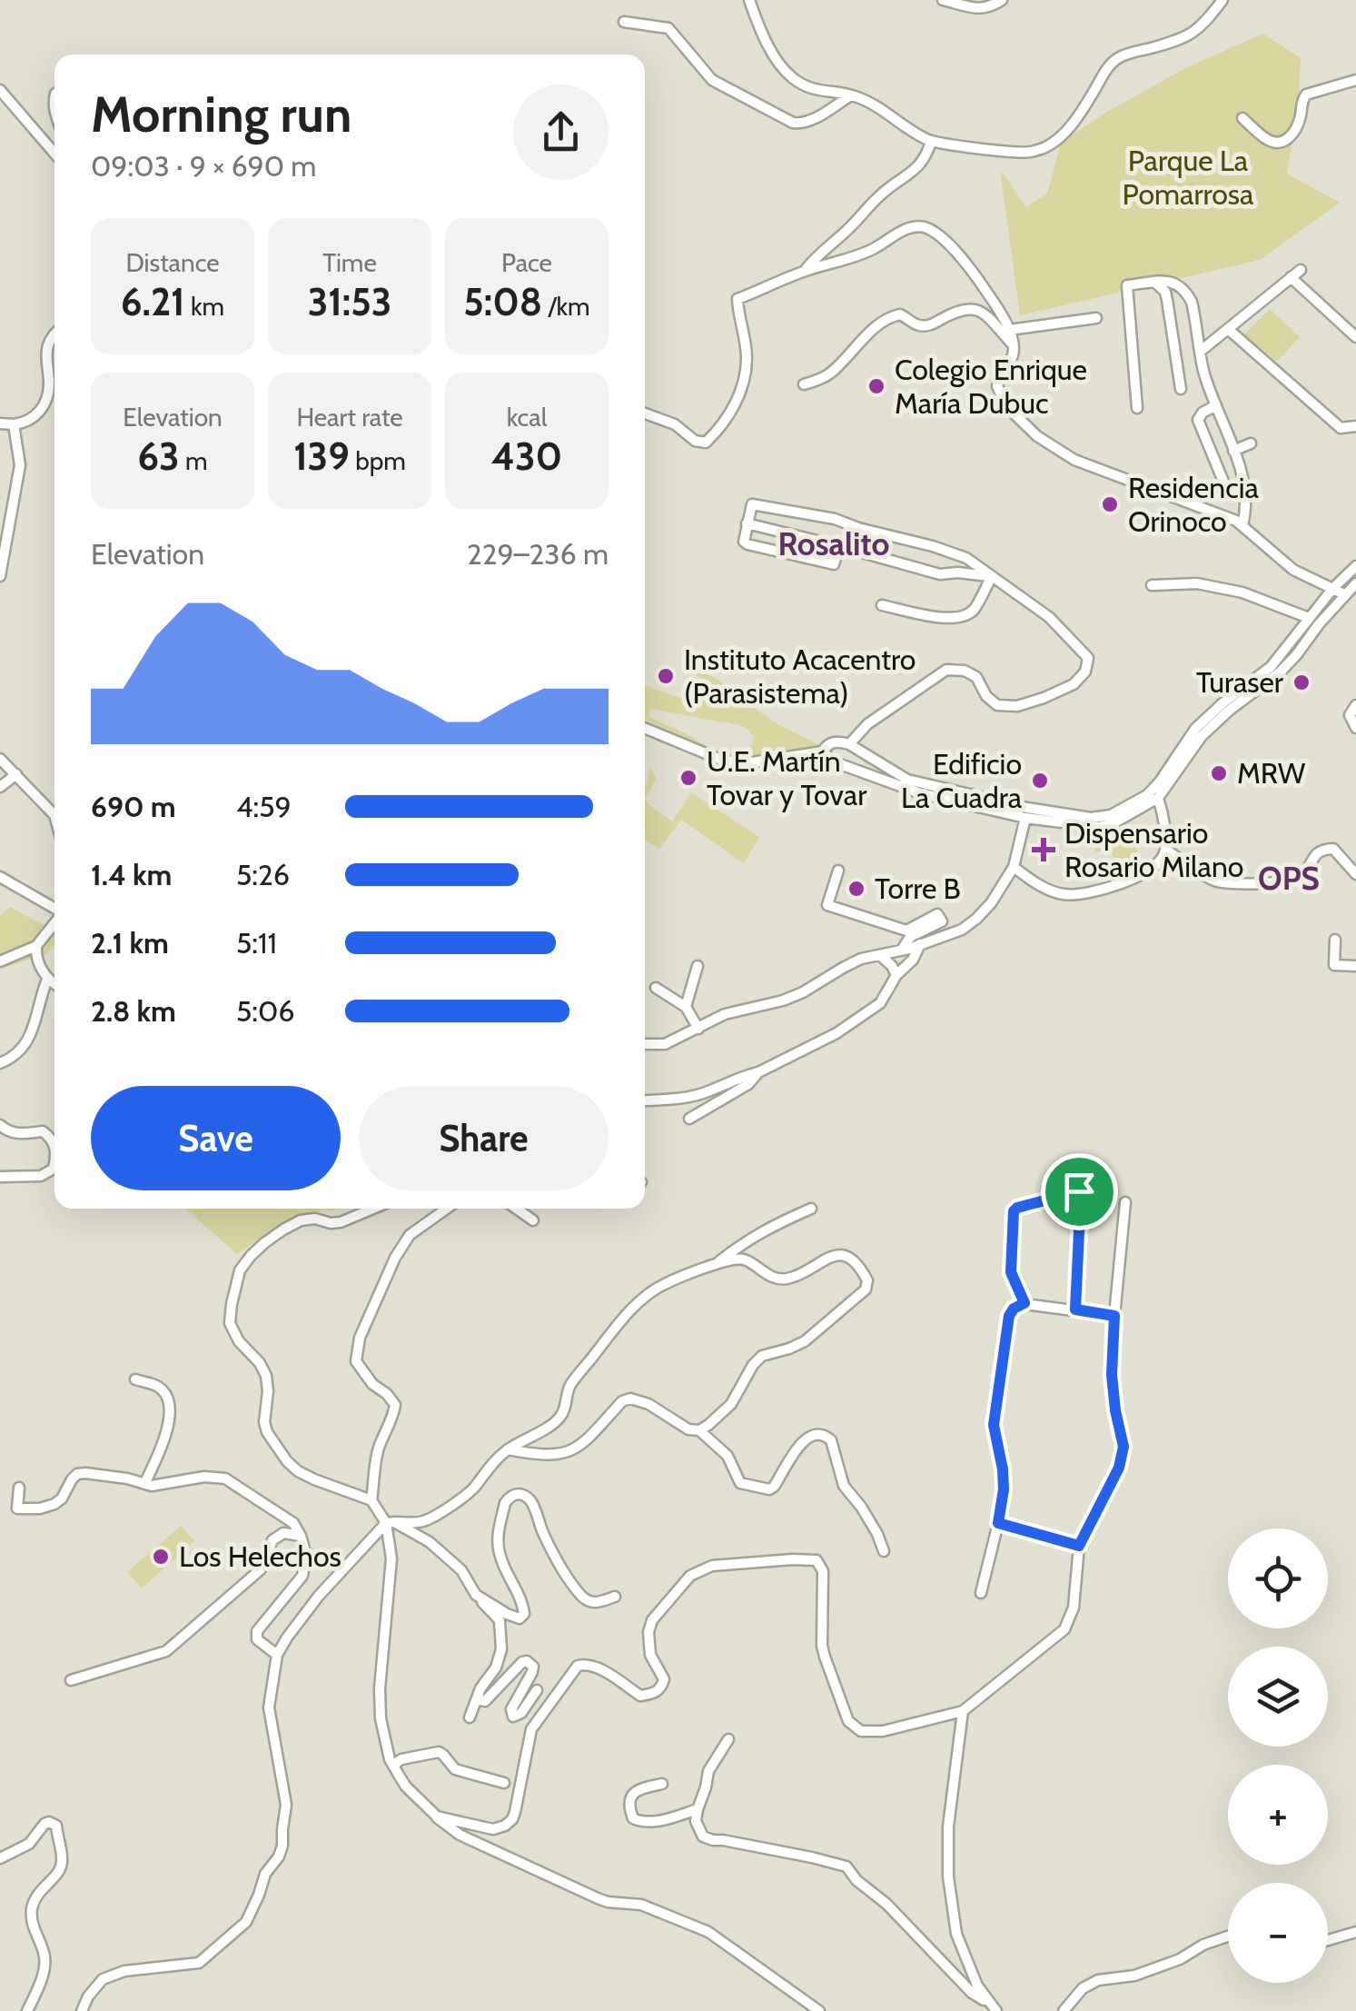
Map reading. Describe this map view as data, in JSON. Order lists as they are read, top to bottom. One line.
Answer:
{"districts":["Rosalito","OPS"],"parks":["Parque La Pomarrosa"],"places":{"other":["Colegio Enrique María Dubuc","Residencia Orinoco","Instituto Acacentro (Parasistema)","Turaser","MRW","U.E. Martín Tovar y Tovar","Edificio La Cuadra","Torre B","Los Helechos"],"health":["Dispensario Rosario Milano"]},"page":{"heading":["Morning run","09:03 · 9 × 690 m"],"stats":[["Distance","6.21 km"],["Time","31:53"],["Pace","5:08 /km"],["Elevation","63 m"],["Heart rate","139 bpm"],["kcal","430"]],"chart":["Elevation","229–236 m"],"list":[{"name":"690 m","note":"4:59"},{"name":"1.4 km","note":"5:26"},{"name":"2.1 km","note":"5:11"},{"name":"2.8 km","note":"5:06"}],"buttons":["Save","Share"],"map_buttons":["+","−"]}}
